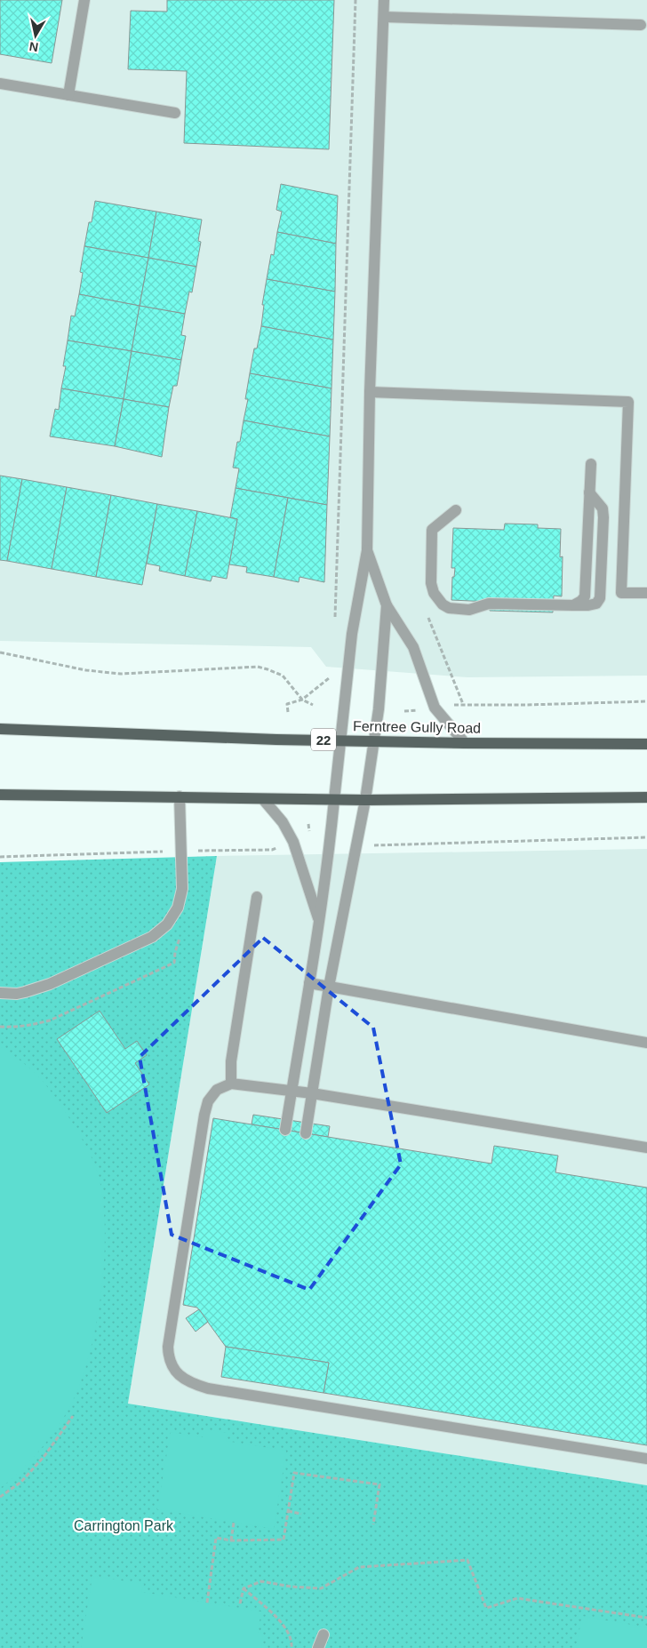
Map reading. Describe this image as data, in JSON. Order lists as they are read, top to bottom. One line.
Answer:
{"streets":{"main road":["Ferntree Gully Road","22"]},"parks":["Carrington Park"],"north":"bottom"}
